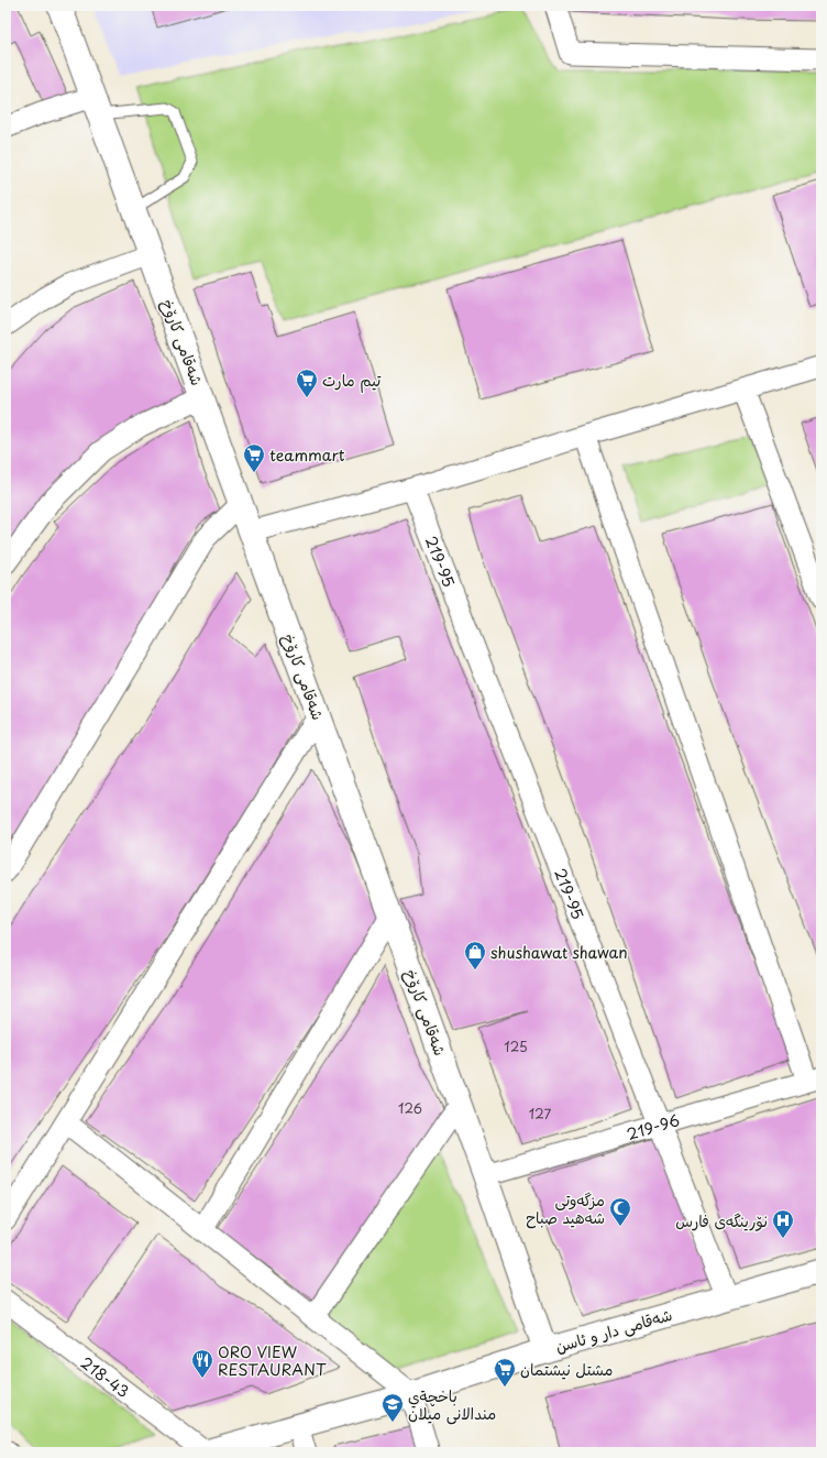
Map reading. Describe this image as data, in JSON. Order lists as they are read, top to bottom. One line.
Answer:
{"streets":{"street":["شەقامی کارۆخ","219-95","219-96","شەقامی دار و ئاسن","218-43"]},"crossings":[["شەقامی کارۆخ","219-96"],["شەقامی کارۆخ","شەقامی دار و ئاسن"],["219-95","219-96"],["219-95","شەقامی دار و ئاسن"],["شەقامی دار و ئاسن","218-43"]],"places":{"supermarket":["تيم مارت","teammart","مشتل نيشتمان"],"shop":["shushawat shawan"],"mosque":["مزگه‌وتی شه‌هید صباح"],"hospital":["نۆرینگەی فارس"],"restaurant":["ORO VIEW RESTAURANT"],"school or university":["باخچةي مندالانى ميلان"]},"house_numbers":["125","126","127"]}
